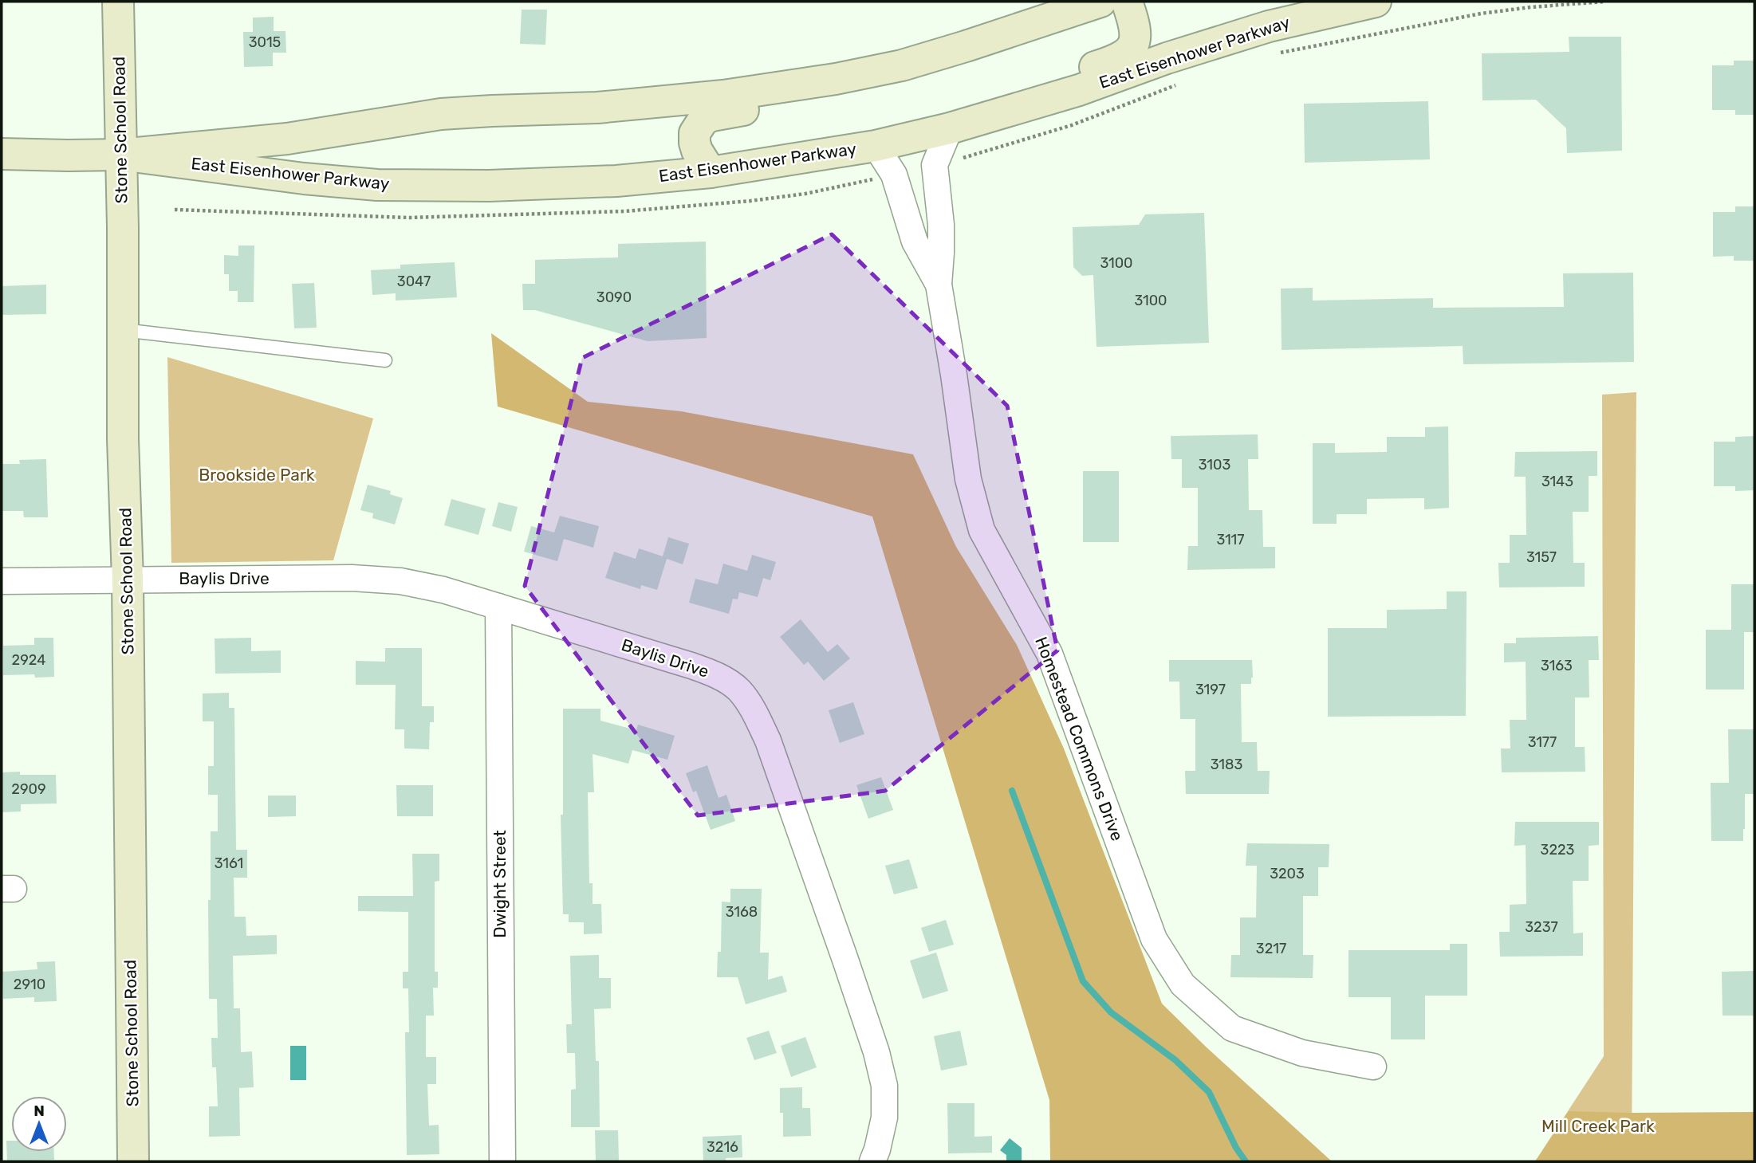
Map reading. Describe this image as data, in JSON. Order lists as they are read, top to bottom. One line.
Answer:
{"streets":{"main road":["East Eisenhower Parkway","Stone School Road"],"street":["Baylis Drive","Homestead Commons Drive","Dwight Street"]},"crossings":[["East Eisenhower Parkway","Stone School Road"],["East Eisenhower Parkway","Homestead Commons Drive"],["Stone School Road","Baylis Drive"],["Baylis Drive","Dwight Street"]],"parks":["Brookside Park","Mill Creek Park"],"house_numbers":["3015","3100","3047","3090","3100","3103","3143","3117","3157","2924","3163","3197","3177","3183","2909","3223","3161","3203","3168","3237","3217","2910","3216"],"north":"top"}
